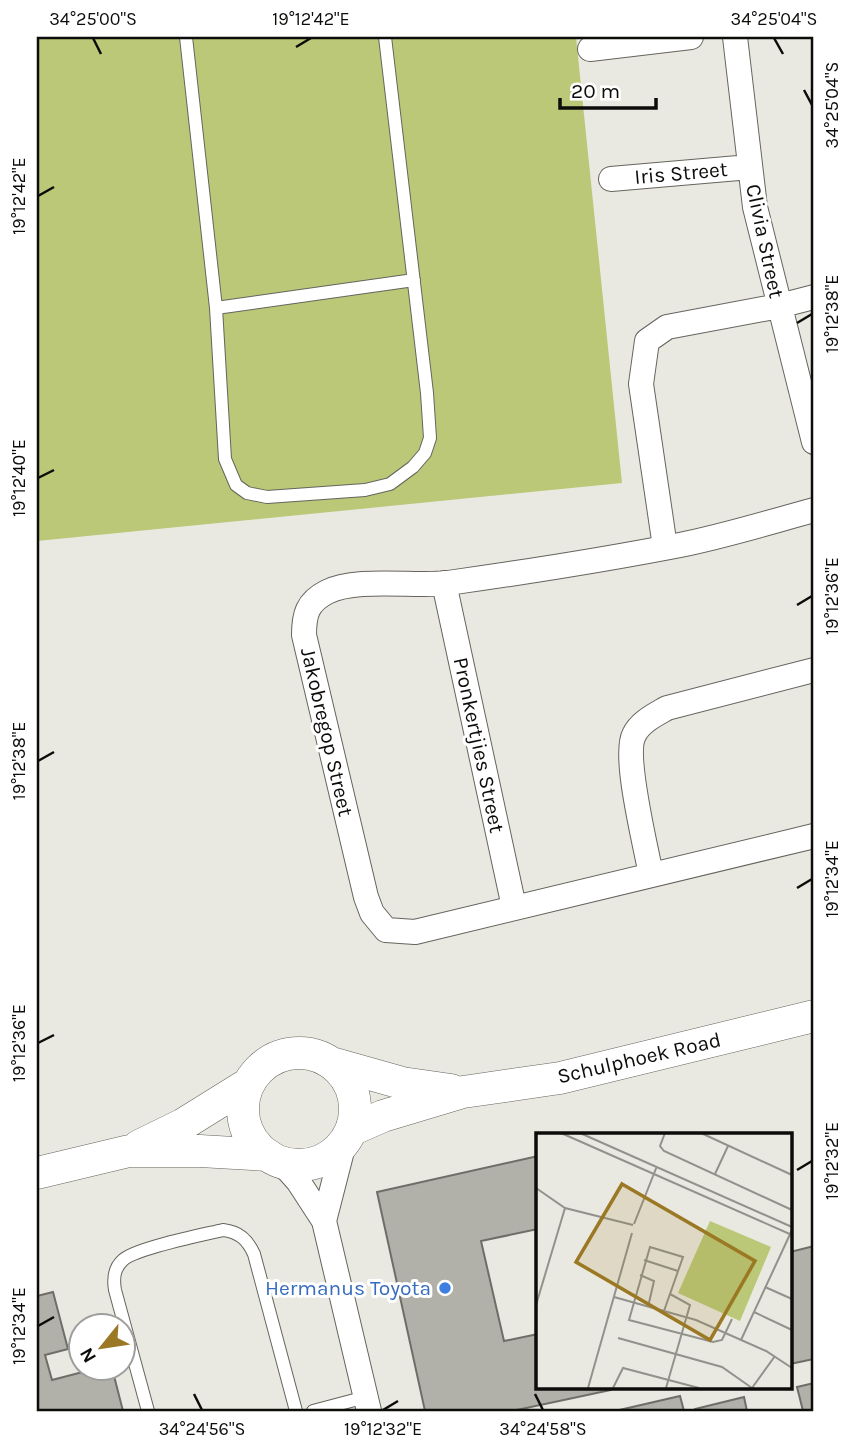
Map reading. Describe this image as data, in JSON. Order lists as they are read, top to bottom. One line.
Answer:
{"streets":{"street":["Iris Street","Clivia Street","Jakobregop Street","Pronkertjies Street","Schulphoek Road"]},"crossings":[["Iris Street","Clivia Street"],["Jakobregop Street","Pronkertjies Street"]],"places":["Hermanus Toyota"],"scale_bar":"20 m","north":"bottom left","coordinates":["34°25'00\"S","19°12'42\"E","34°25'04\"S","19°12'38\"E","19°12'40\"E","19°12'36\"E","19°12'34\"E","19°12'32\"E","34°24'56\"S","34°24'58\"S"]}
